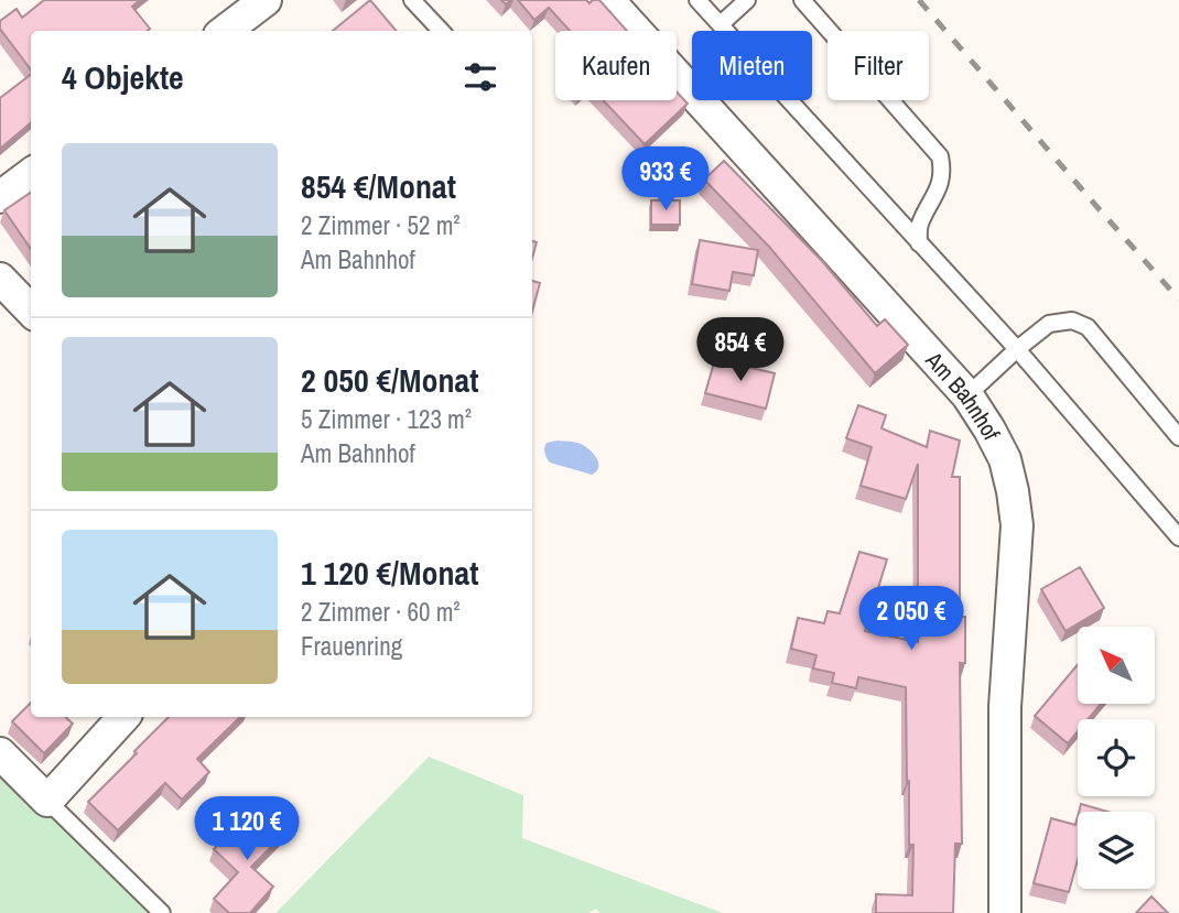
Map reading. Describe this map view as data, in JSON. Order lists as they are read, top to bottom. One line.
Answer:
{"streets":{"street":["Am Bahnhof"]},"north":"top left","page":{"chip":["Kaufen","Mieten","Filter"],"heading":"4 Objekte","list":[{"name":"854 €/Monat","note":"2 Zimmer · 52 m² · Am Bahnhof"},{"name":"2 050 €/Monat","note":"5 Zimmer · 123 m² · Am Bahnhof"},{"name":"1 120 €/Monat","note":"2 Zimmer · 60 m² · Frauenring"}],"price":["933 €","854 €","2 050 €","1 120 €"]}}
